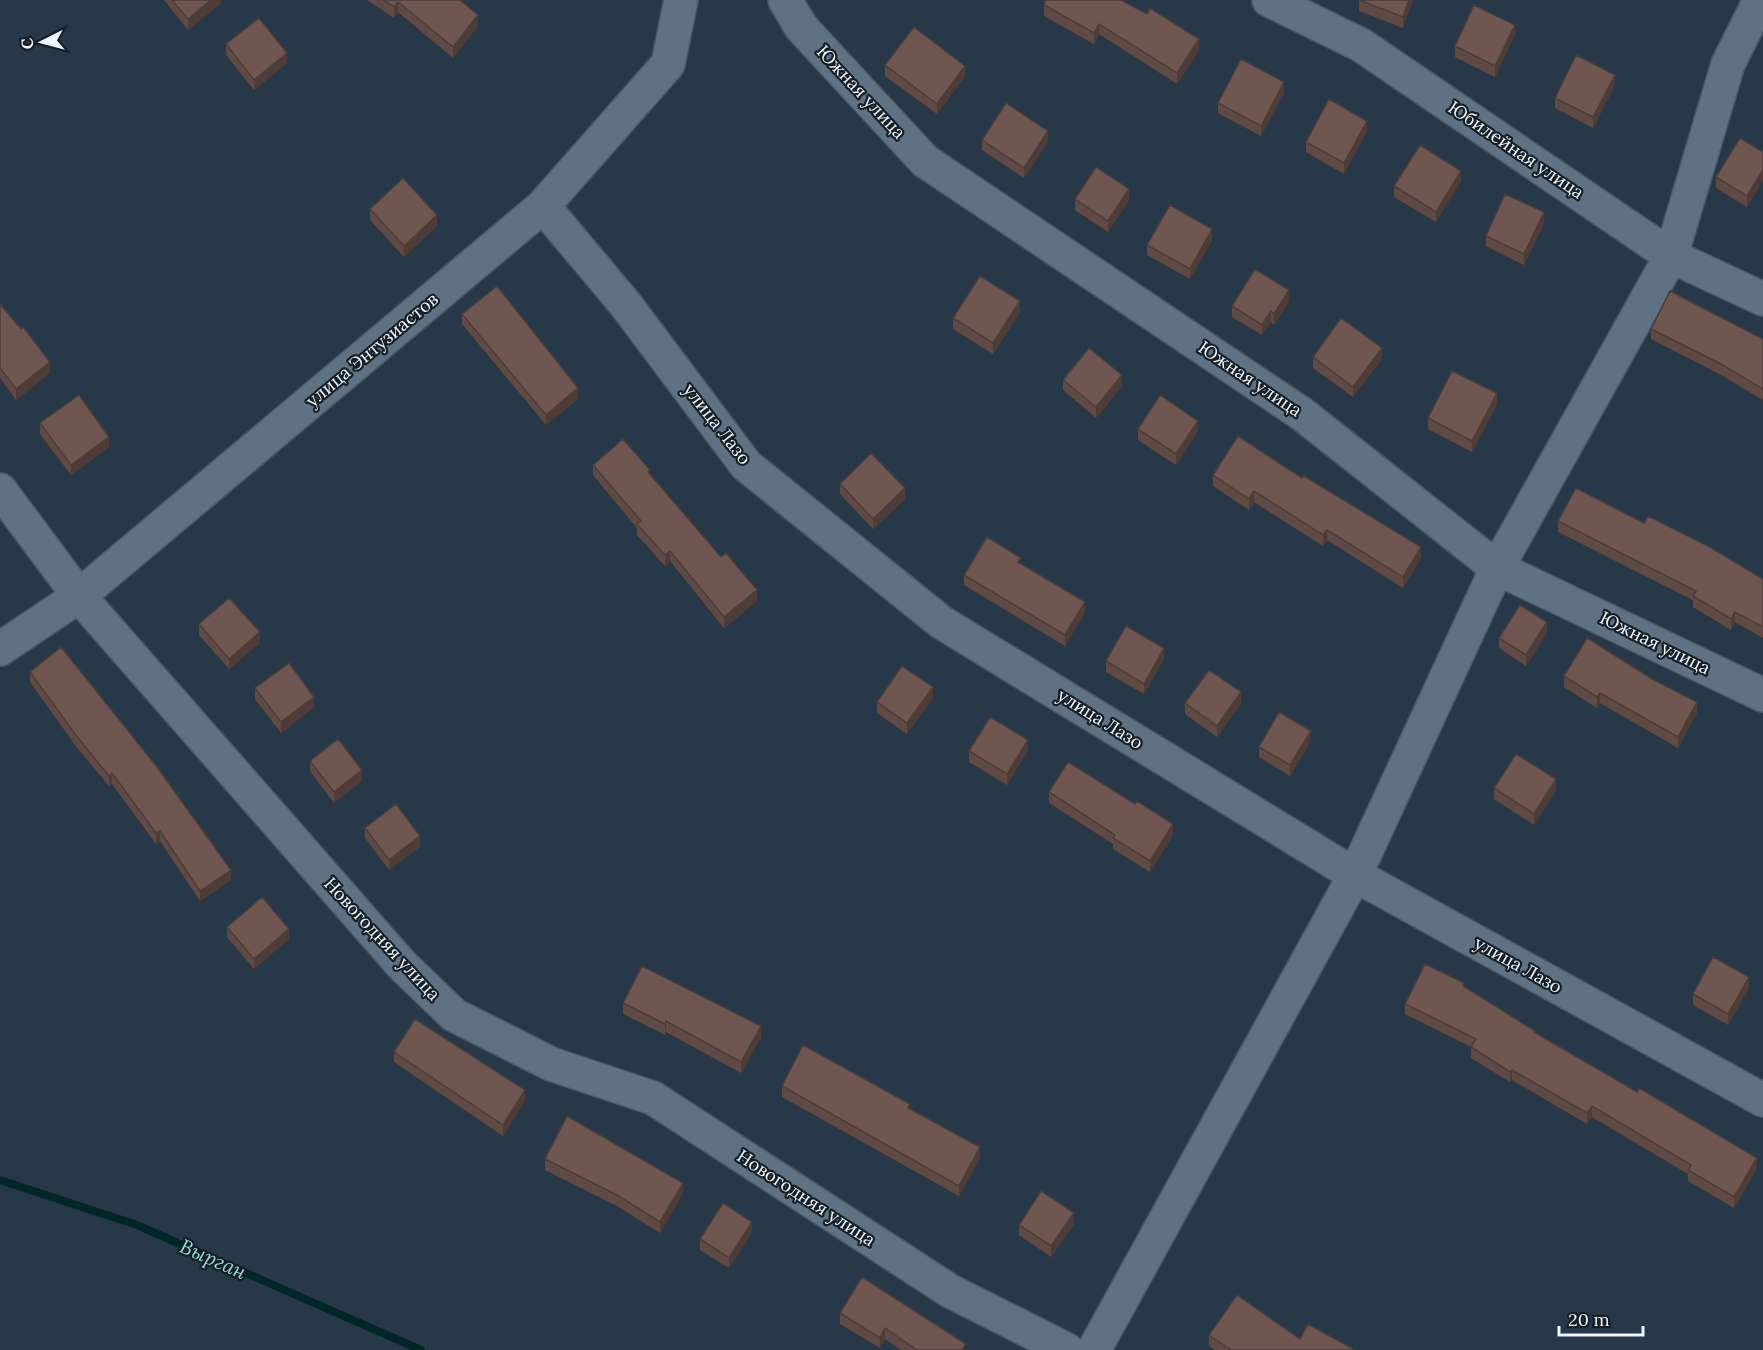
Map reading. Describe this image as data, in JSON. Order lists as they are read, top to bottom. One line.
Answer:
{"streets":{"street":["Южная улица","Юбилейная улица","улица Энтузиастов","улица Лазо","Новогодняя улица"]},"crossings":[["улица Энтузиастов","улица Лазо"],["улица Энтузиастов","Новогодняя улица"]],"water":["Вырган"],"scale_bar":"20 m","north":"left"}
